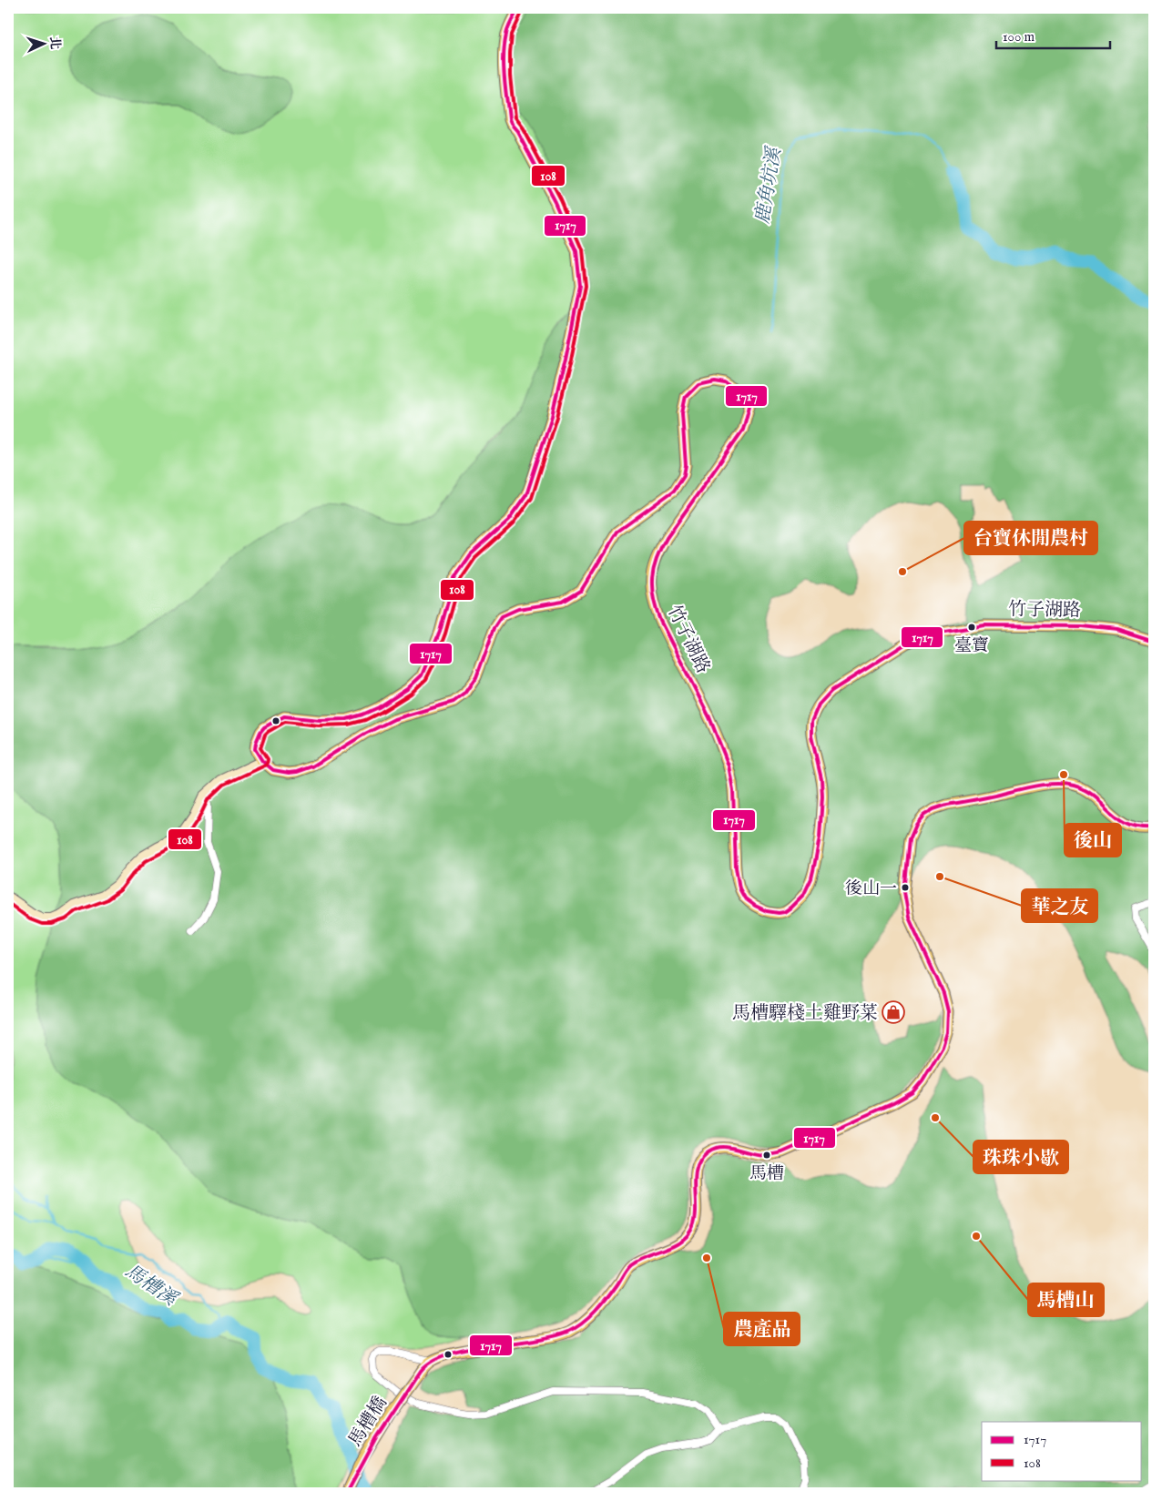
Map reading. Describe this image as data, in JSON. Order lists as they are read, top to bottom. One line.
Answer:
{"streets":{"main road":["竹子湖路","馬槽橋"]},"water":["鹿角坑溪","馬槽溪"],"places":{"other":["台寶休閒農村","臺寶","後山","華之友","後山一","珠珠小歇","馬槽","馬槽山","農產品"],"shop":["馬槽驛棧土雞野菜"]},"lines":["transit line 1717","transit line 108"],"legend":["1717","108"],"scale_bar":"100 m","north":"right"}
